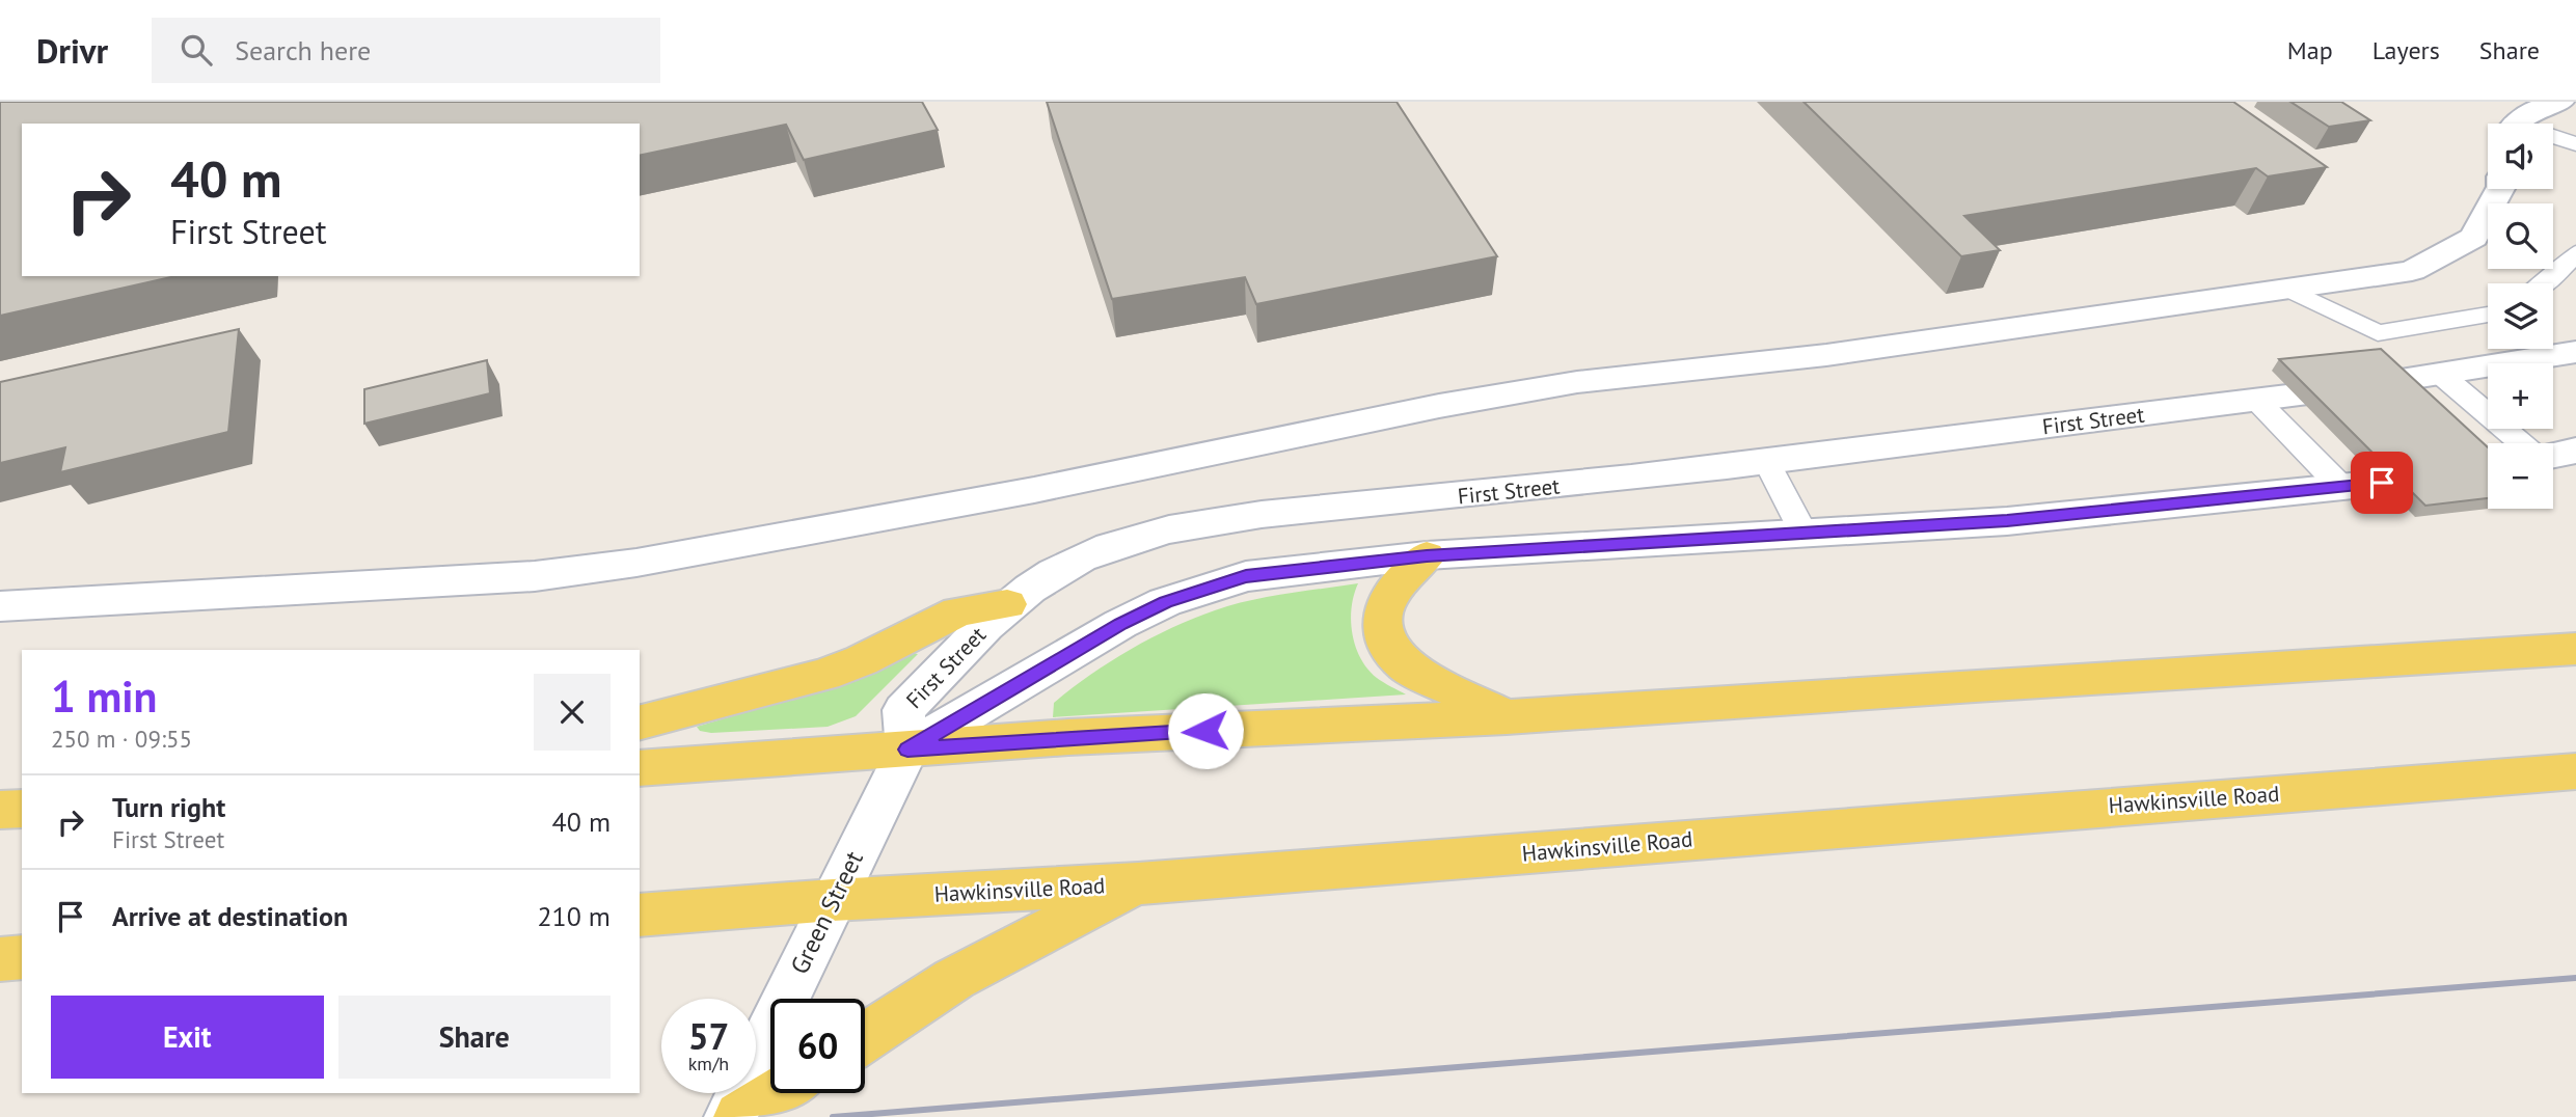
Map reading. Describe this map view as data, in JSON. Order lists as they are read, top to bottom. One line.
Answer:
{"streets":{"main road":["Hawkinsville Road"],"street":["First Street","Green Street"]},"crossings":[["First Street","Green Street"],["Hawkinsville Road","Green Street"]],"page":{"header":"Drivr","search":"Search here","nav":["Map","Layers","Share"],"map_buttons":["+","−"],"turn":["40 m","First Street"],"heading":["1 min","250 m · 09:55"],"list":[{"name":"Turn right","note":"First Street","value":"40 m"},{"name":"Arrive at destination","value":"210 m"}],"buttons":["Exit","Share"],"speed":"57 km/h","limit":"60"}}
